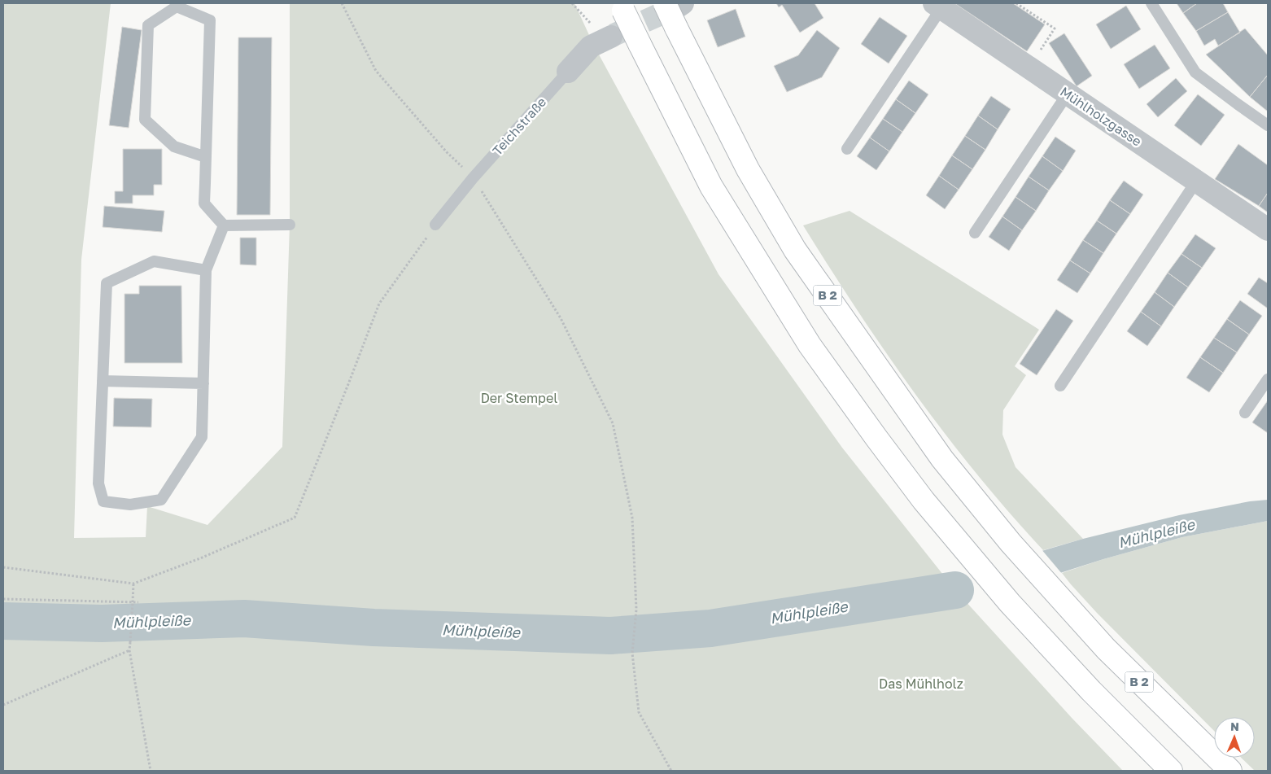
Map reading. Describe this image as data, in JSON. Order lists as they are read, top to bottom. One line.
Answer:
{"streets":{"highway":["B 2"],"street":["Mühlholzgasse","Teichstraße"]},"water":["Mühlpleiße"],"parks":["Der Stempel","Das Mühlholz"],"north":"top"}
